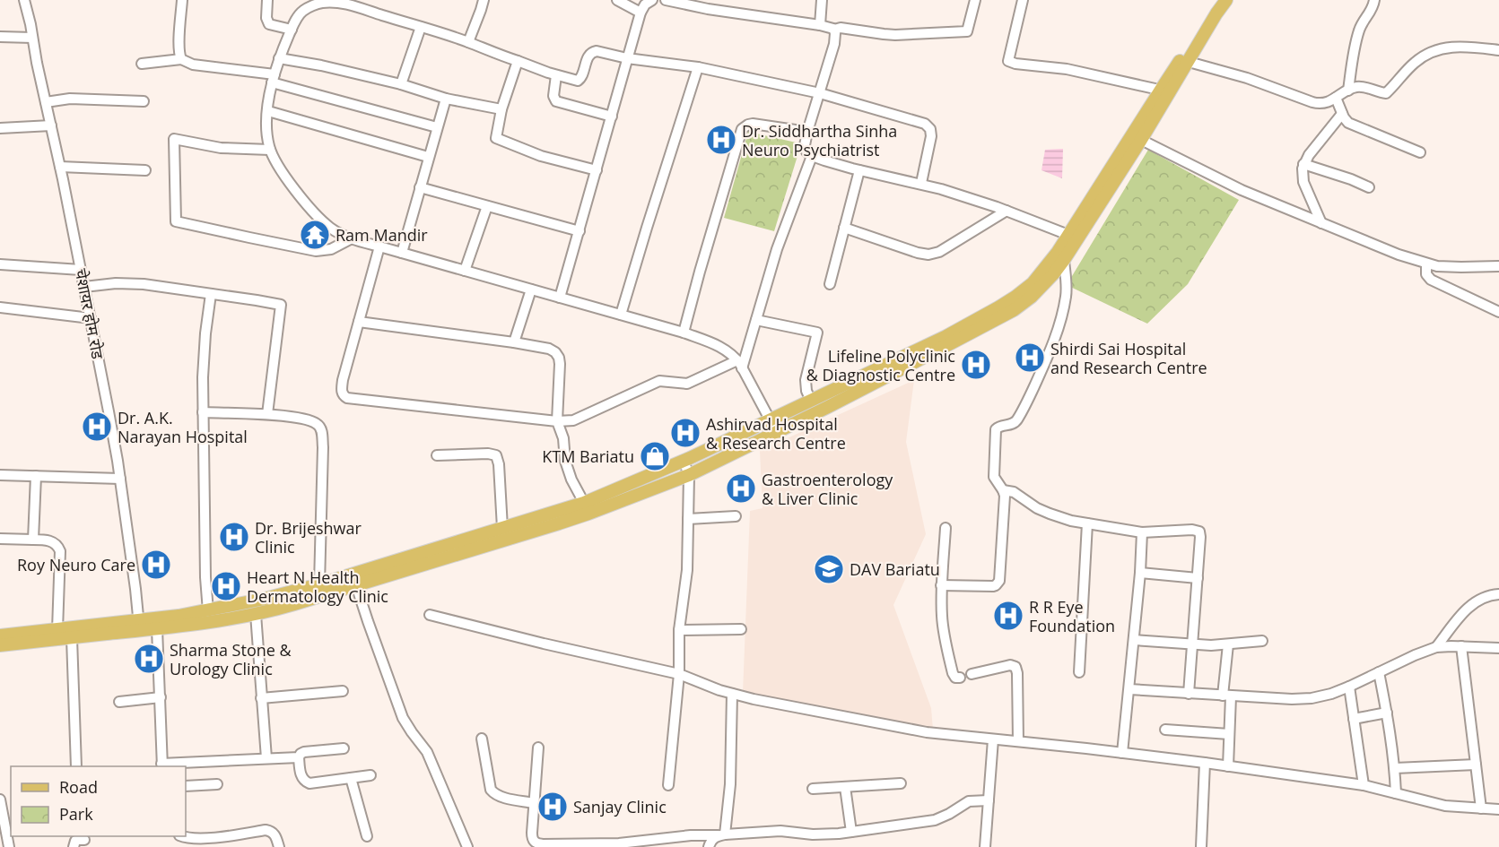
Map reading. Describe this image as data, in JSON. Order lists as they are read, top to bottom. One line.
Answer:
{"streets":{"street":["चेशायर होम रोड"]},"places":{"hospital":["Dr. Siddhartha Sinha Neuro Psychiatrist","Shirdi Sai Hospital and Research Centre","Lifeline Polyclinic & Diagnostic Centre","Dr. A.K. Narayan Hospital","Ashirvad Hospital & Research Centre","Gastroenterology & Liver Clinic","Dr. Brijeshwar Clinic","Roy Neuro Care","Heart N Health Dermatology Clinic","R R Eye Foundation","Sharma Stone & Urology Clinic","Sanjay Clinic"],"temple":["Ram Mandir"],"shop":["KTM Bariatu"],"school or university":["DAV Bariatu"]},"legend":["Road","Park"]}
